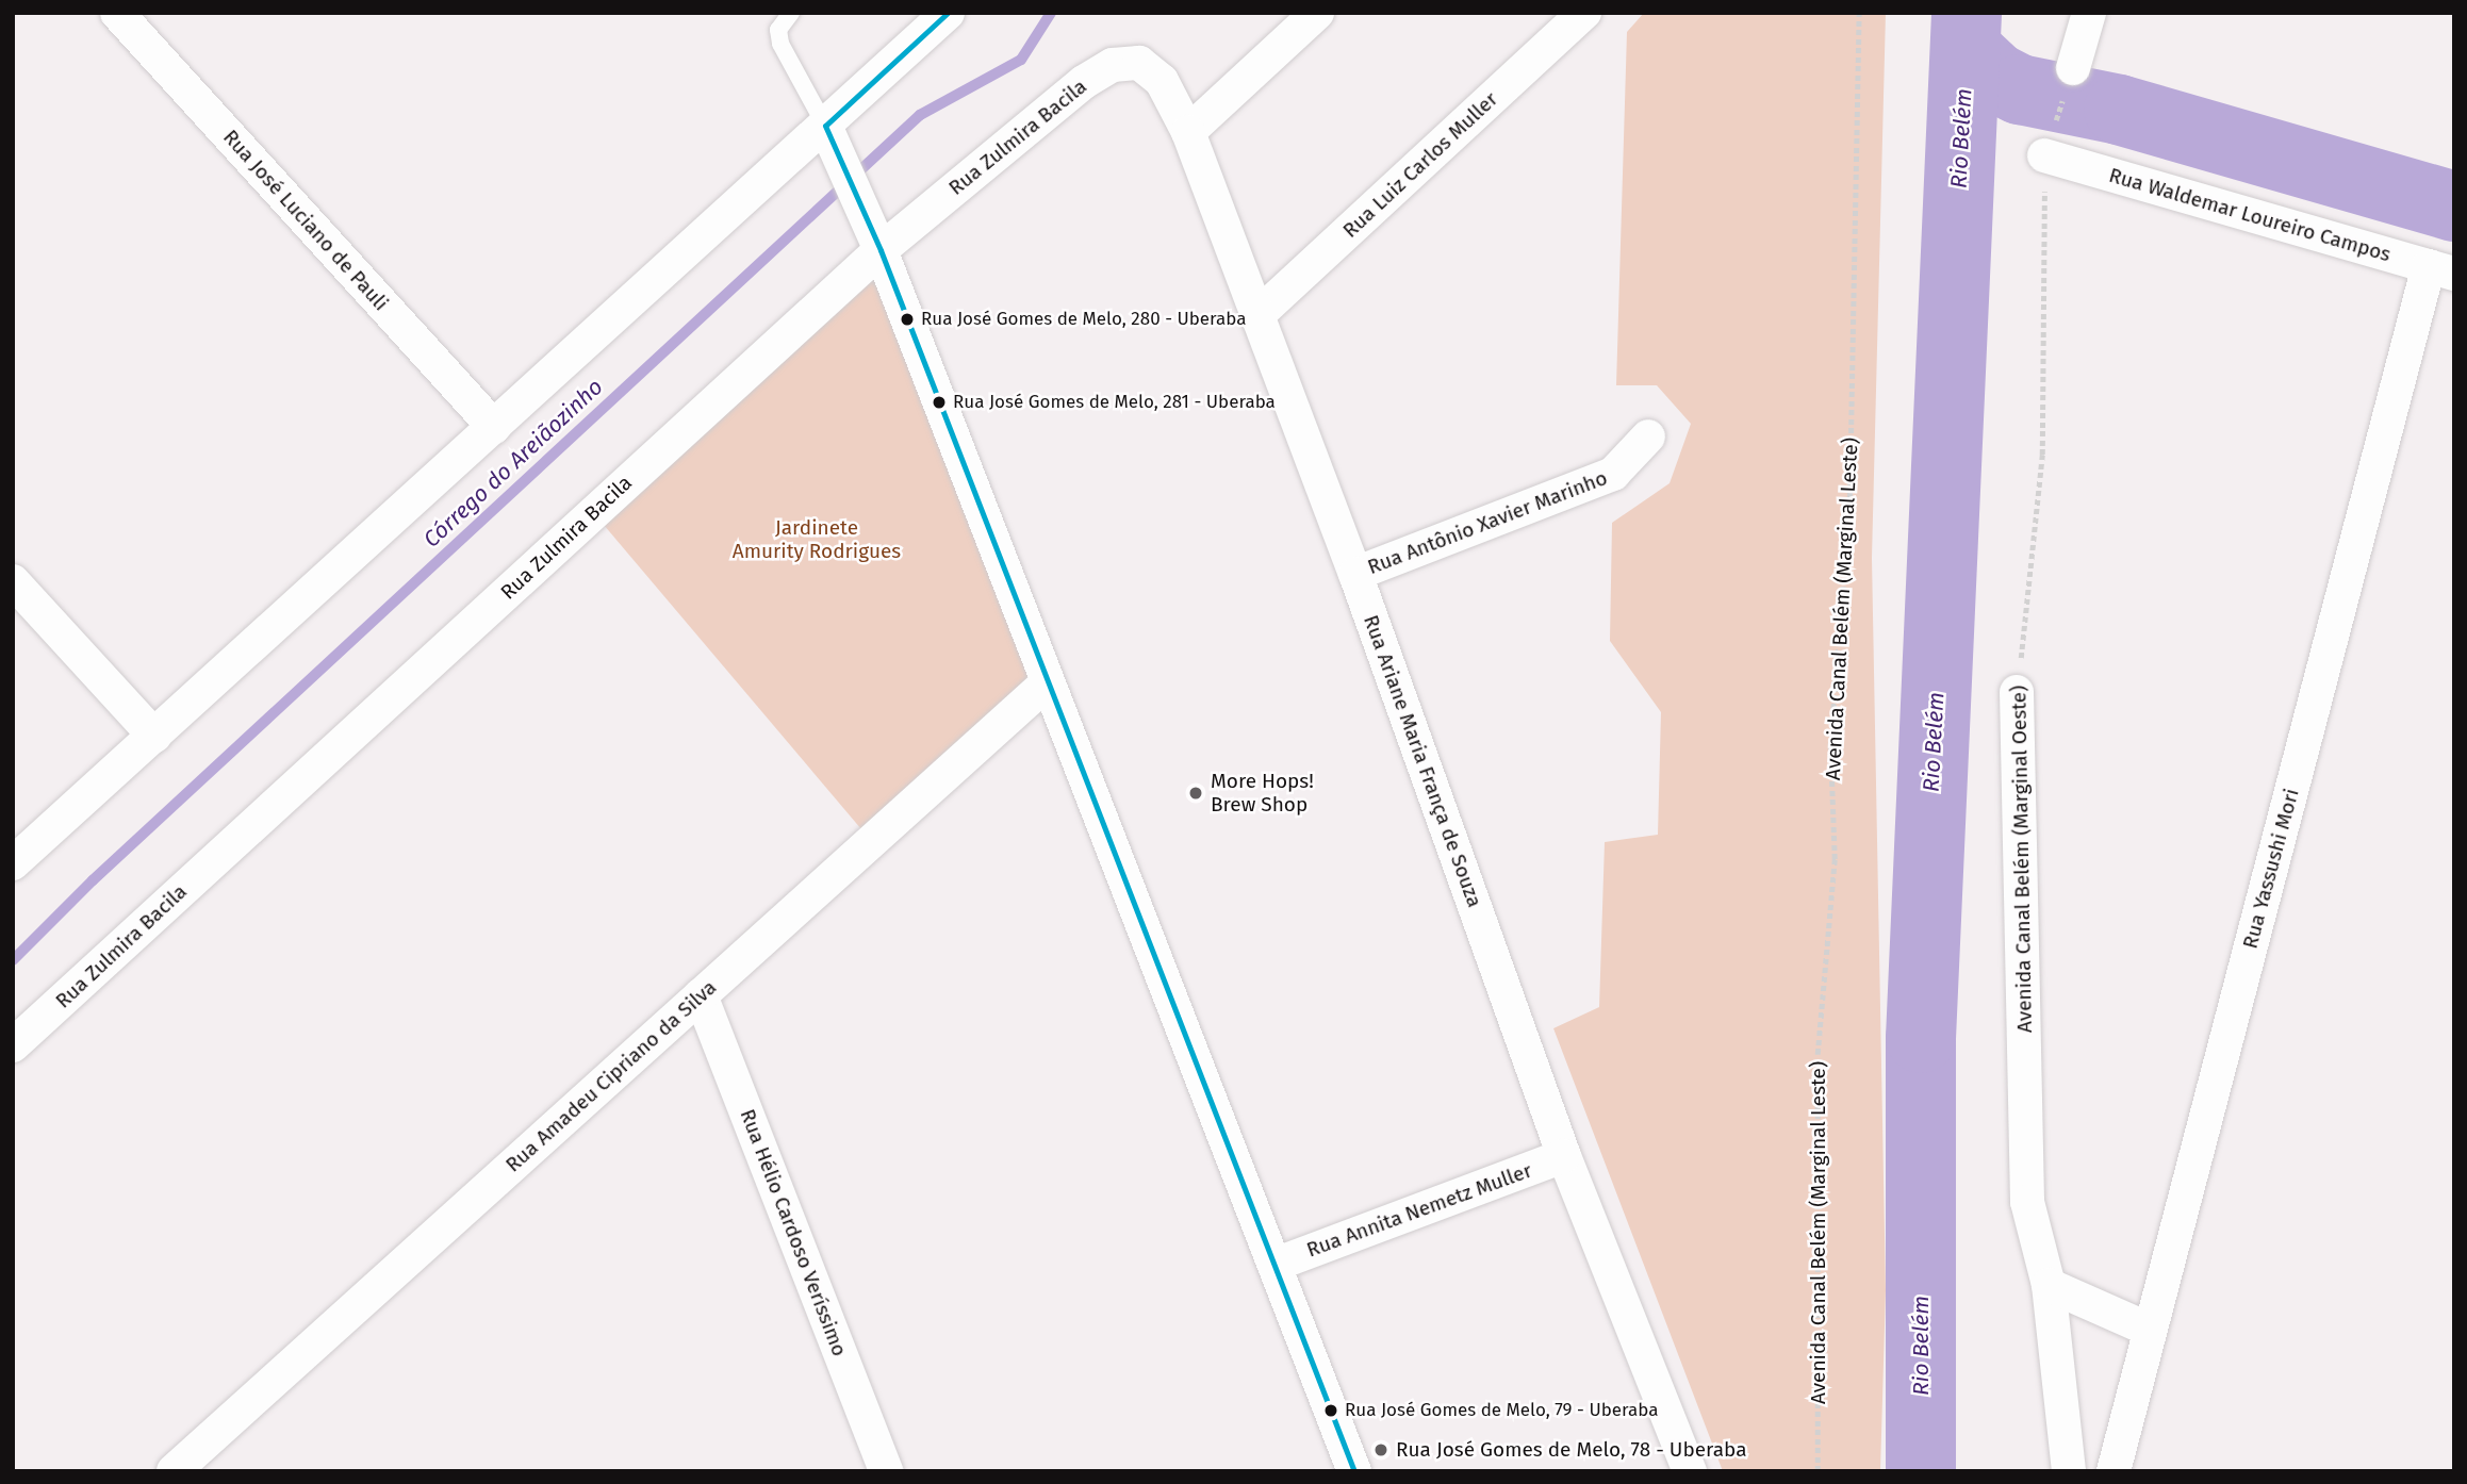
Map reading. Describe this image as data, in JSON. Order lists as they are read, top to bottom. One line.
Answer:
{"streets":{"street":["Rua Zulmira Bacila","Rua Luiz Carlos Muller","Rua Waldemar Loureiro Campos","Rua José Luciano de Pauli","Rua Antônio Xavier Marinho","Rua Ariane Maria França de Souza","Avenida Canal Belém (Marginal Oeste)","Rua Yassushi Mori","Rua Amadeu Cipriano da Silva","Rua Annita Nemetz Muller","Rua Hélio Cardoso Veríssimo"],"path":["Avenida Canal Belém (Marginal Leste)"]},"crossings":[["Rua Zulmira Bacila","Rua Ariane Maria França de Souza"],["Rua Luiz Carlos Muller","Rua Ariane Maria França de Souza"],["Rua Waldemar Loureiro Campos","Avenida Canal Belém (Marginal Oeste)"],["Rua Waldemar Loureiro Campos","Rua Yassushi Mori"],["Rua Antônio Xavier Marinho","Rua Ariane Maria França de Souza"],["Rua Ariane Maria França de Souza","Rua Annita Nemetz Muller"],["Rua Amadeu Cipriano da Silva","Rua Hélio Cardoso Veríssimo"]],"water":["Rio Belém","Córrego do Areiãozinho"],"parks":["Jardinete Amurity Rodrigues"],"places":["Rua José Gomes de Melo, 280 - Uberaba","Rua José Gomes de Melo, 281 - Uberaba","More Hops! Brew Shop","Rua José Gomes de Melo, 79 - Uberaba","Rua José Gomes de Melo, 78 - Uberaba"]}
